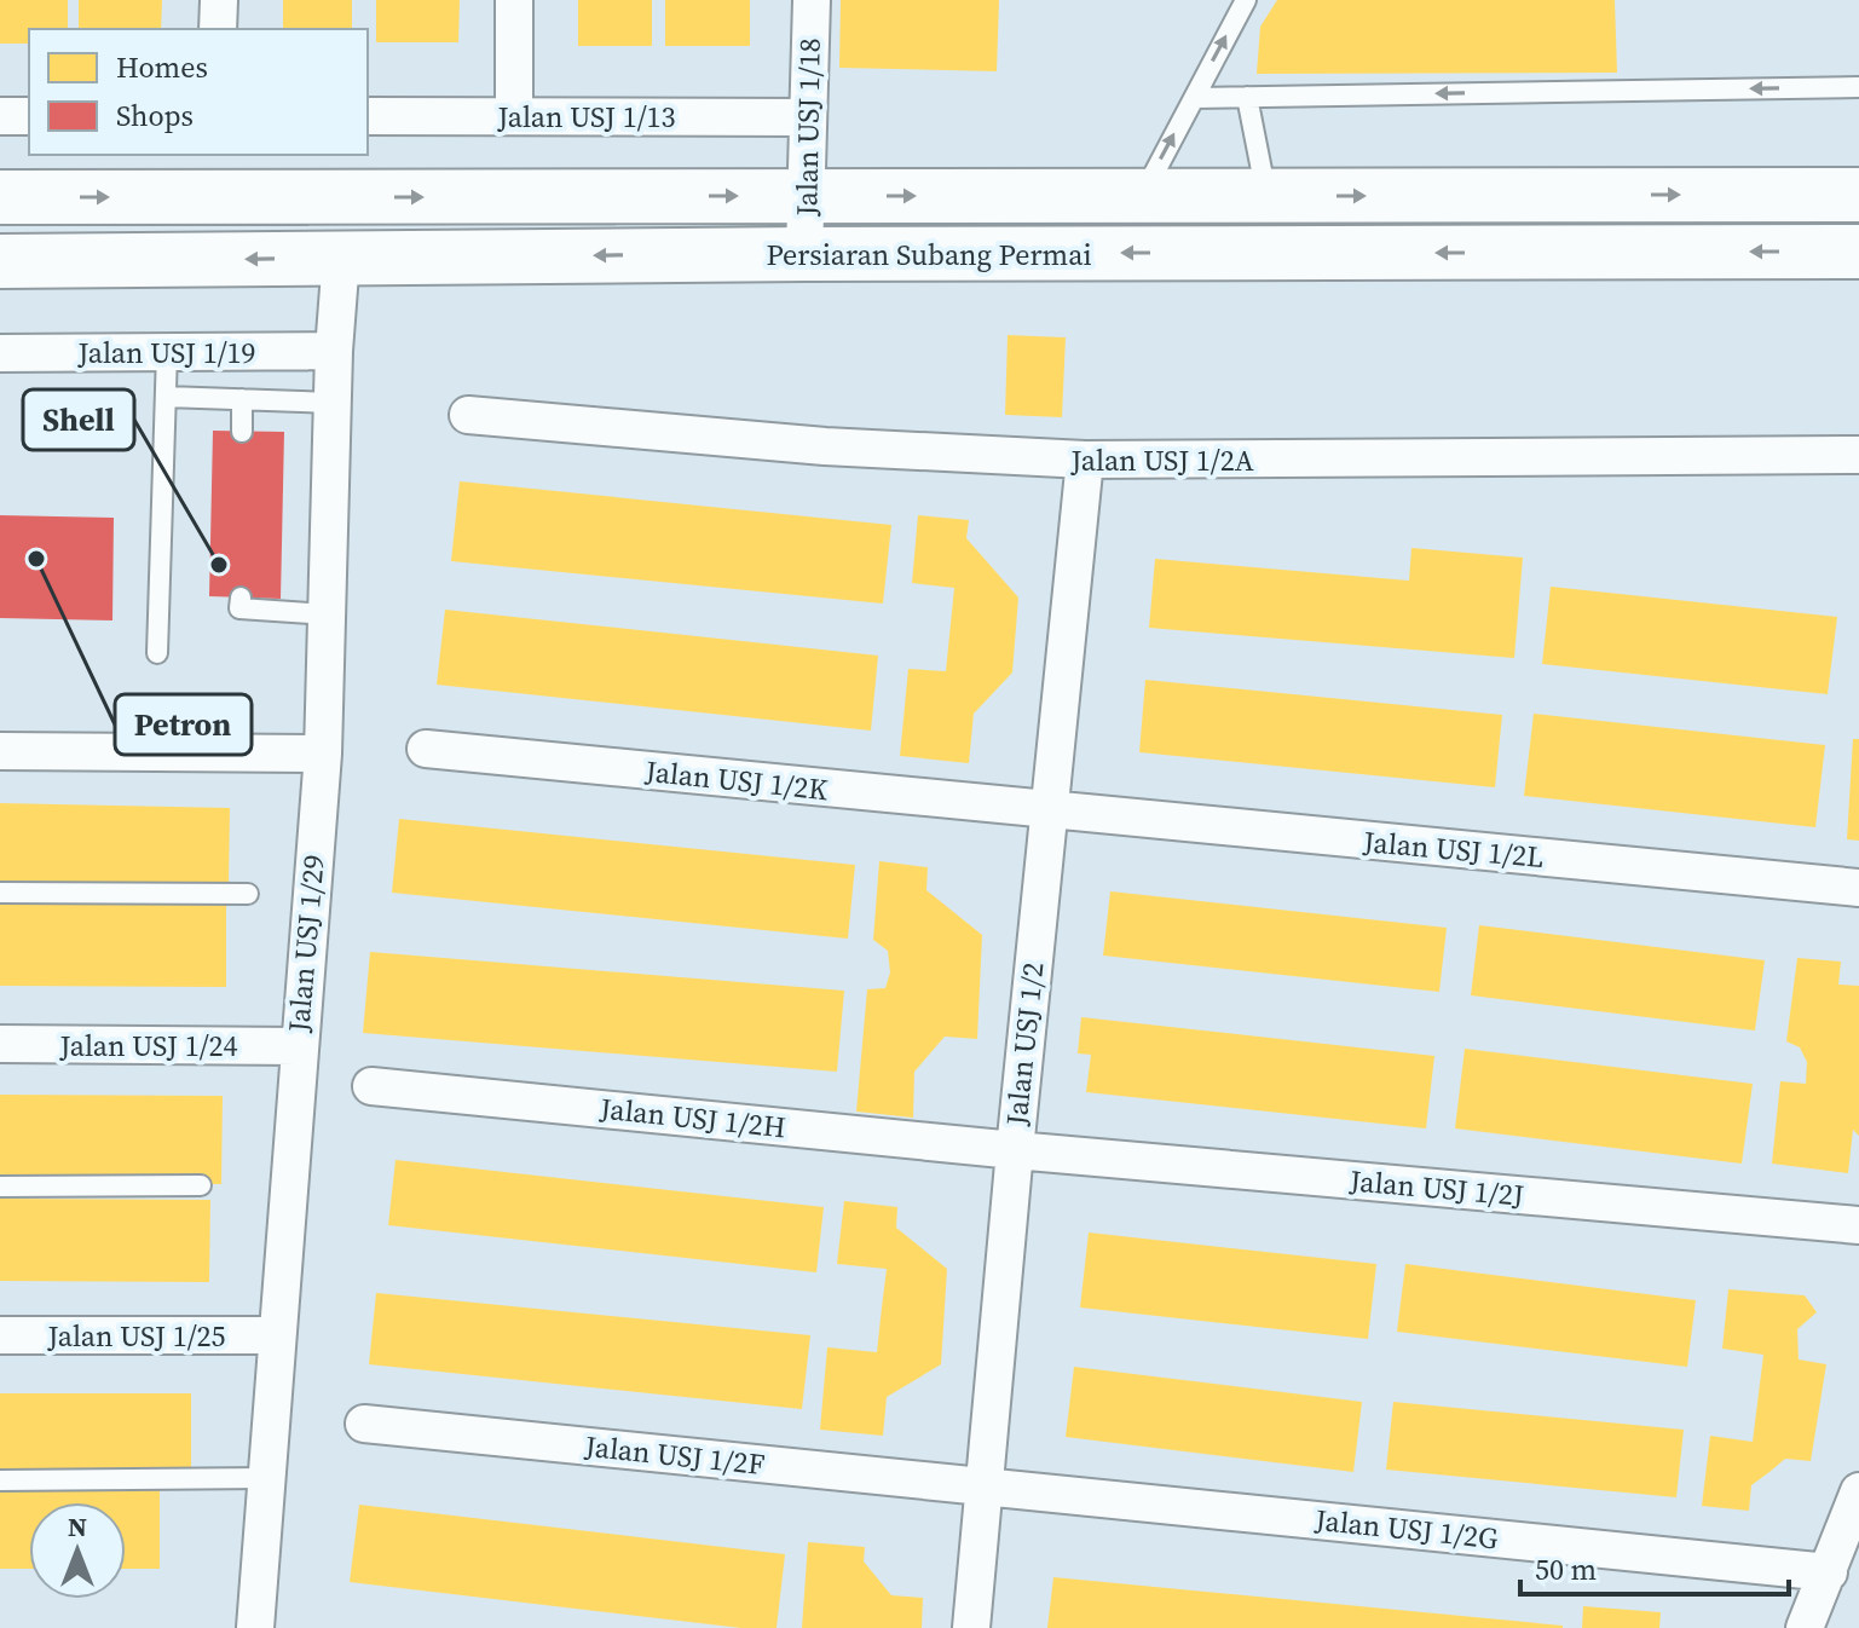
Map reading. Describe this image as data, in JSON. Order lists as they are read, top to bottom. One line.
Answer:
{"streets":{"main road":["Persiaran Subang Permai"],"street":["Jalan USJ 1/13","Jalan USJ 1/18","Jalan USJ 1/19","Jalan USJ 1/2A","Jalan USJ 1/2K","Jalan USJ 1/2L","Jalan USJ 1/29","Jalan USJ 1/2","Jalan USJ 1/24","Jalan USJ 1/2H","Jalan USJ 1/2J","Jalan USJ 1/25","Jalan USJ 1/2F","Jalan USJ 1/2G"]},"crossings":[["Jalan USJ 1/13","Jalan USJ 1/18"],["Jalan USJ 1/18","Persiaran Subang Permai"],["Persiaran Subang Permai","Jalan USJ 1/29"],["Jalan USJ 1/19","Jalan USJ 1/29"],["Jalan USJ 1/2A","Jalan USJ 1/2"],["Jalan USJ 1/2K","Jalan USJ 1/2L"],["Jalan USJ 1/2K","Jalan USJ 1/2"],["Jalan USJ 1/2L","Jalan USJ 1/2"],["Jalan USJ 1/29","Jalan USJ 1/24"],["Jalan USJ 1/29","Jalan USJ 1/25"],["Jalan USJ 1/2","Jalan USJ 1/2H"],["Jalan USJ 1/2","Jalan USJ 1/2J"],["Jalan USJ 1/2","Jalan USJ 1/2F"],["Jalan USJ 1/2","Jalan USJ 1/2G"],["Jalan USJ 1/2H","Jalan USJ 1/2J"],["Jalan USJ 1/2F","Jalan USJ 1/2G"]],"places":["Petron","Shell"],"legend":["Homes","Shops"],"scale_bar":"50 m","north":"top"}
